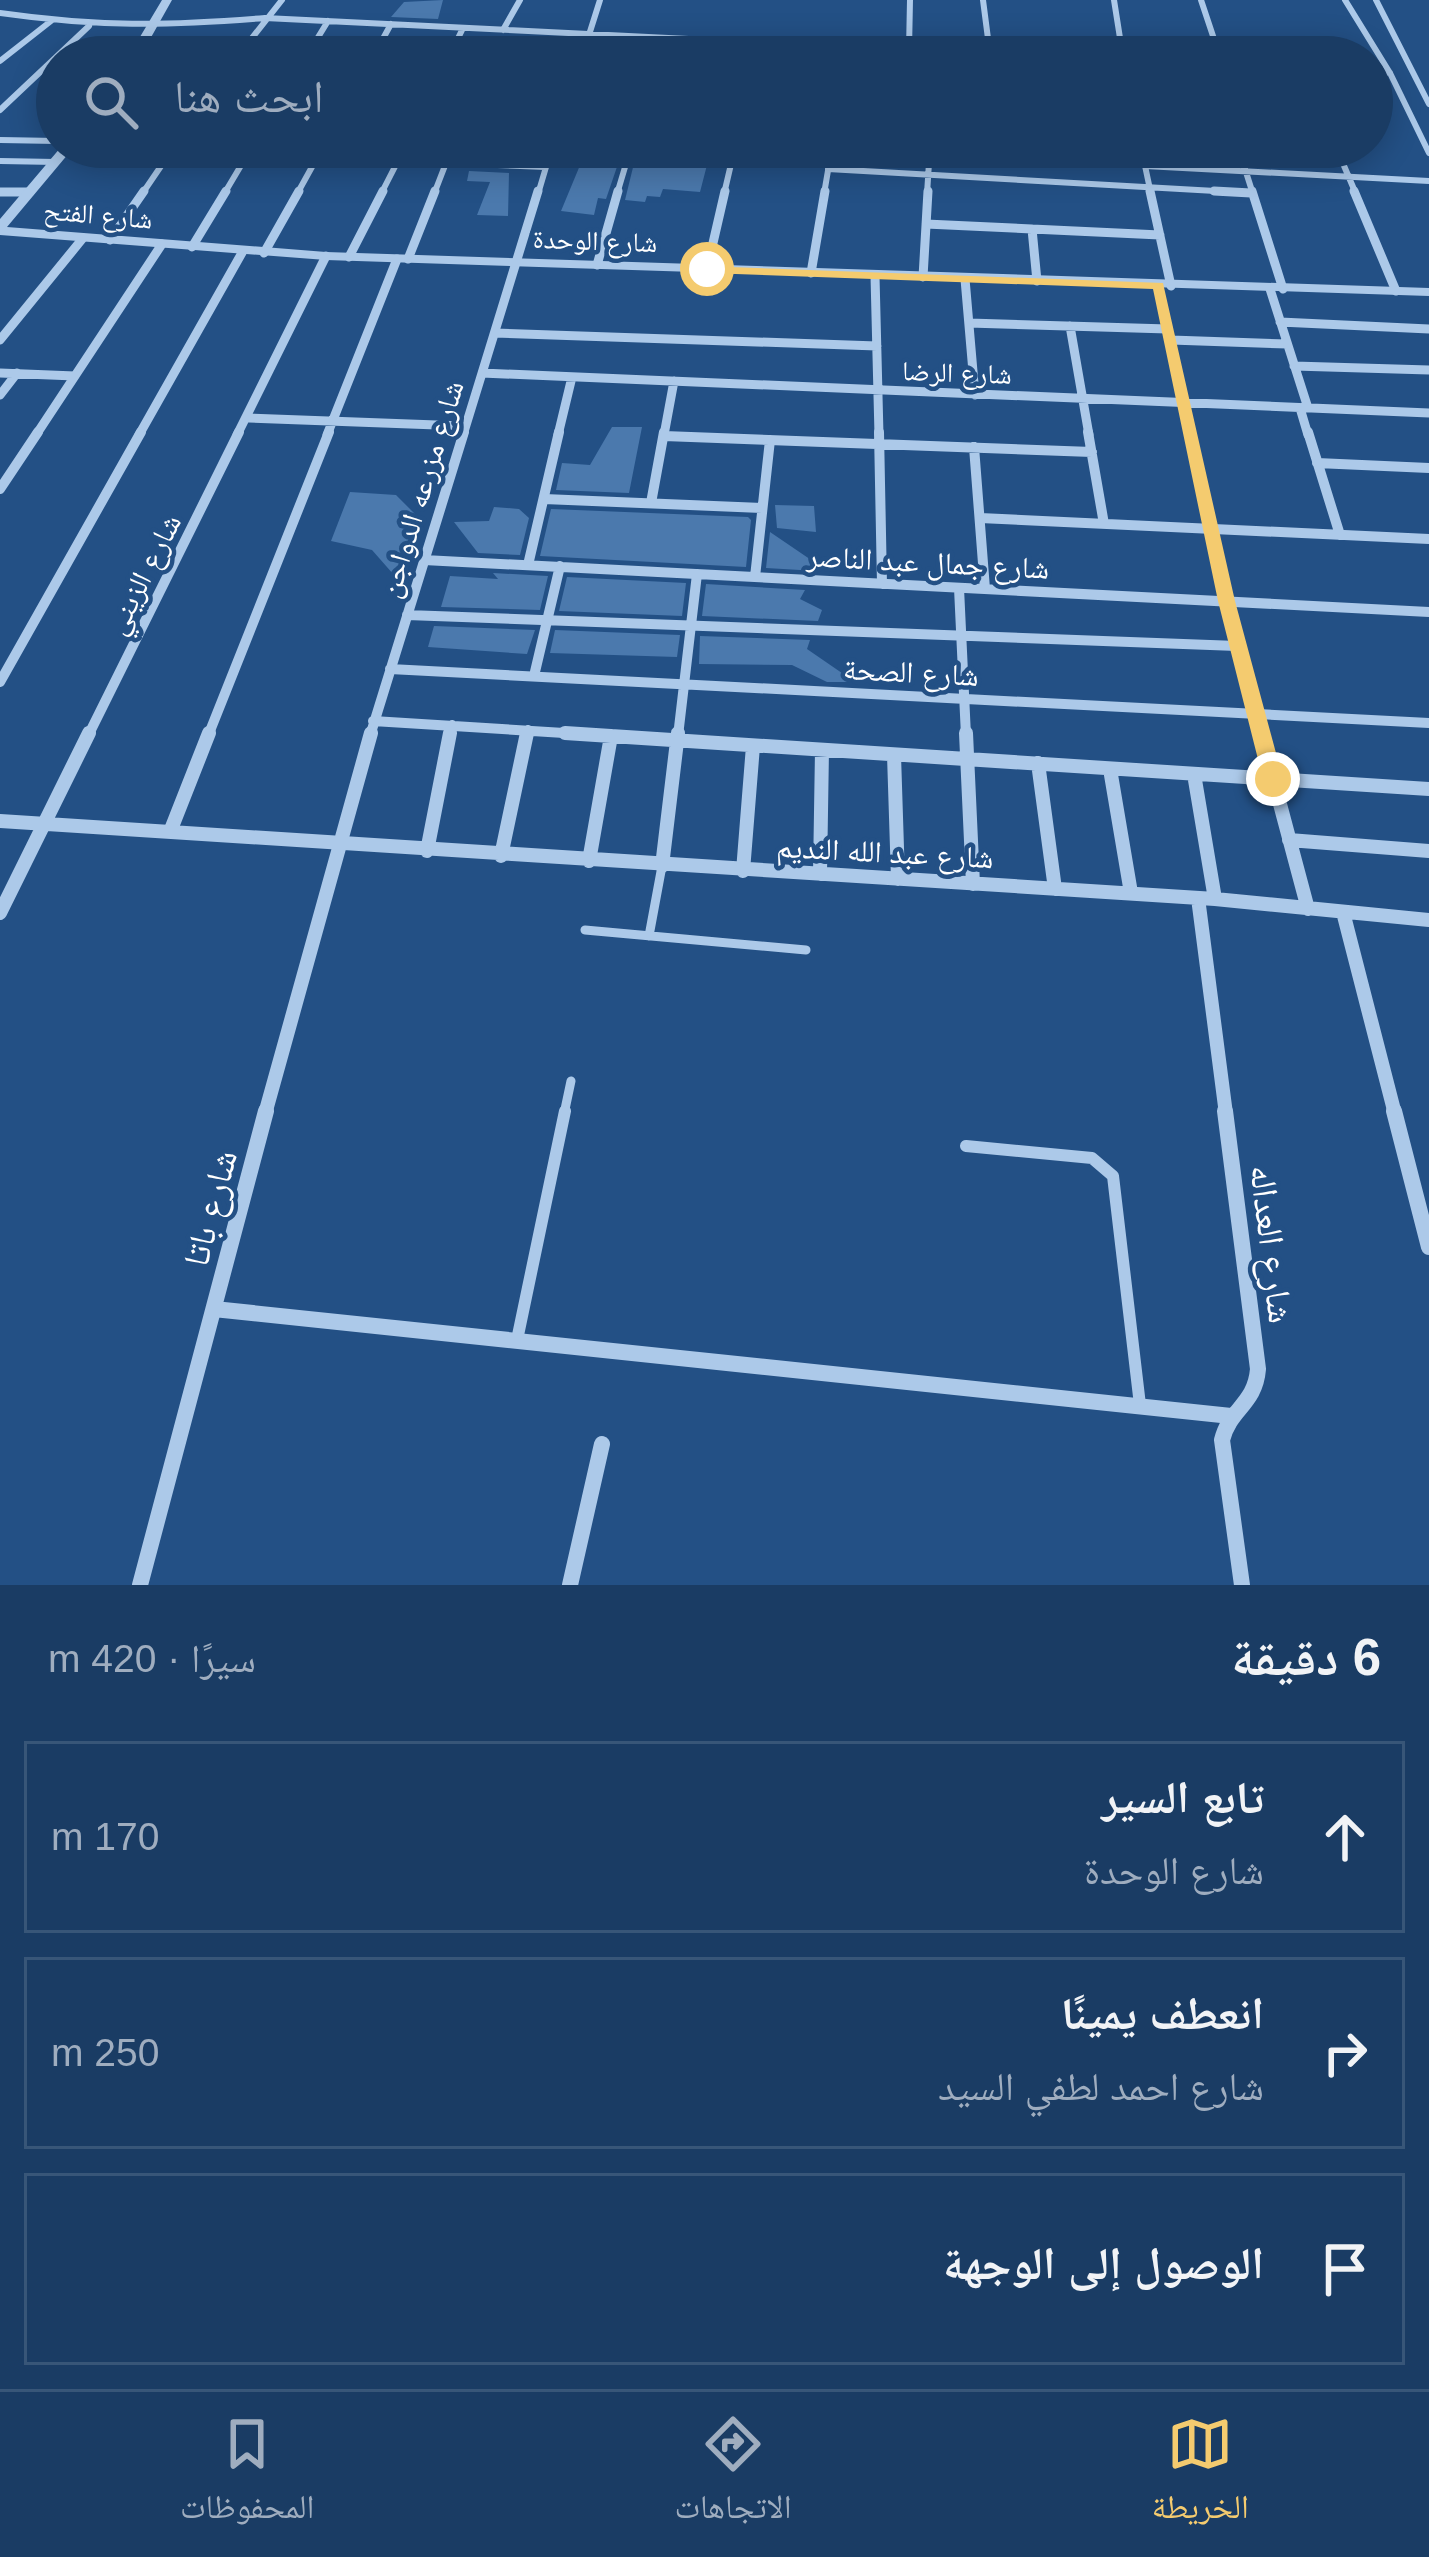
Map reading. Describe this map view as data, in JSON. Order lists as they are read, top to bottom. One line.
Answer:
{"streets":{"street":["شارع الفتح","شارع الوحدة","شارع الرضا","شارع مزرعه الدواجن","شارع جمال عبد الناصر","شارع الزيني","شارع الصحة","شارع عبد الله النديم","شارع باتا","شارع العداله"]},"crossings":[["شارع الفتح","شارع الوحدة"],["شارع الوحدة","شارع مزرعه الدواجن"],["شارع الوحدة","شارع الزيني"],["شارع الرضا","شارع مزرعه الدواجن"],["شارع مزرعه الدواجن","شارع جمال عبد الناصر"],["شارع مزرعه الدواجن","شارع الصحة"],["شارع مزرعه الدواجن","شارع عبد الله النديم"],["شارع مزرعه الدواجن","شارع باتا"],["شارع الزيني","شارع عبد الله النديم"],["شارع عبد الله النديم","شارع باتا"],["شارع عبد الله النديم","شارع العداله"]],"page":{"search":"ابحث هنا","heading":["6 دقيقة","سيرًا · 420 m"],"list":[["تابع السير","شارع الوحدة","170 m"],["انعطف يمينًا","شارع احمد لطفي السيد","250 m"],"الوصول إلى الوجهة"],"nav":["الخريطة","الاتجاهات","المحفوظات"]}}
